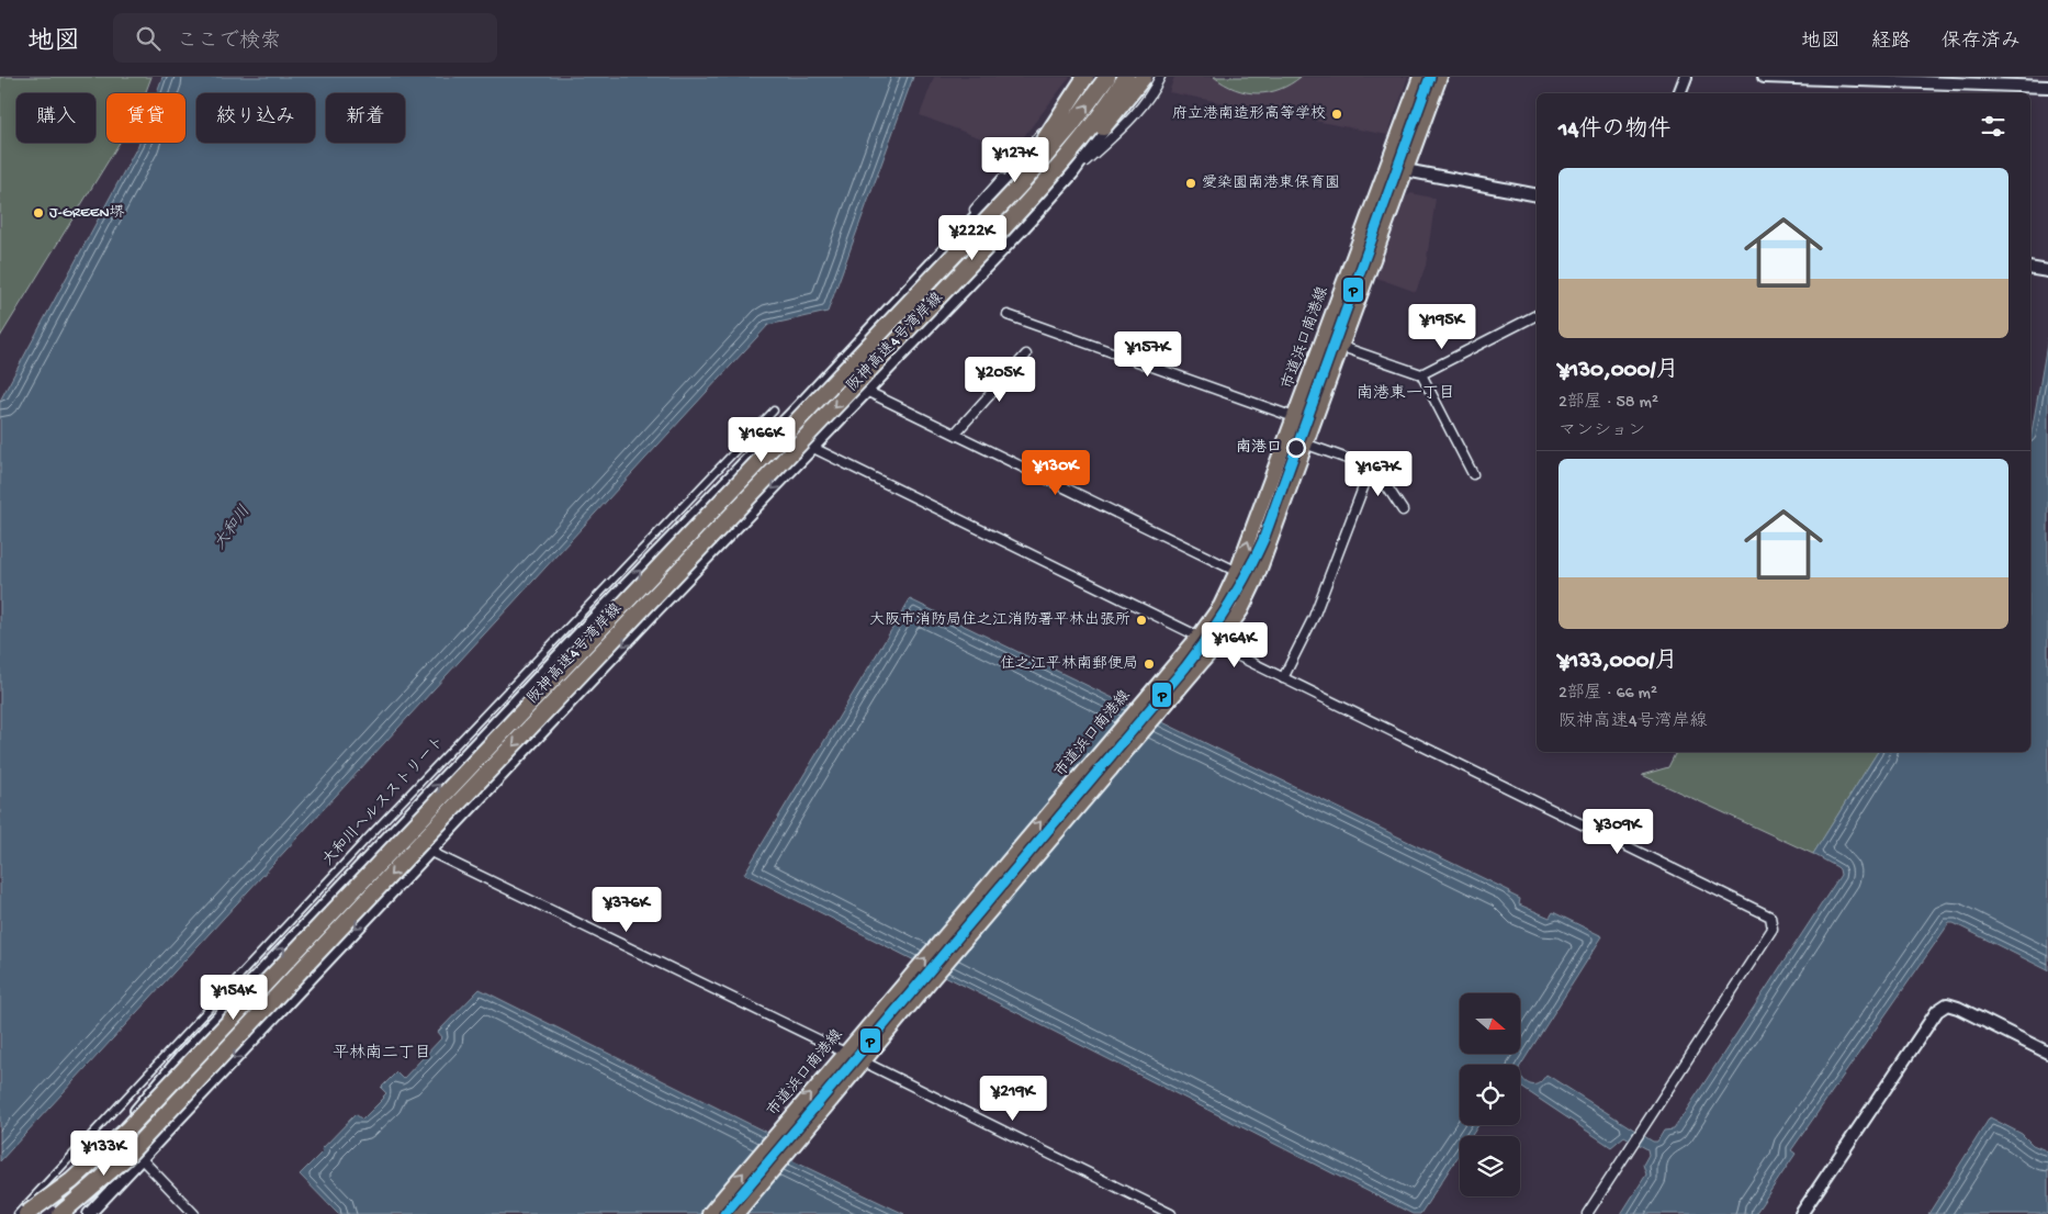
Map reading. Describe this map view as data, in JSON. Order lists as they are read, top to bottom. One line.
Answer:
{"streets":{"highway":["阪神高速4号湾岸線"],"main road":["市道浜口南港線"],"street":["大和川ヘルスストリート"]},"districts":["南港東一丁目","平林南二丁目"],"water":["大和川"],"places":["府立港南造形高等学校","愛染園南港東保育園","J-GREEN堺","南港口","大阪市消防局住之江消防署平林出張所","住之江平林南郵便局"],"lines":["transit line P"],"north":"right","page":{"header":"地図","search":"ここで検索","nav":["地図","経路","保存済み"],"chip":["購入","賃貸","絞り込み","新着"],"heading":"14件の物件","price":["¥127K","¥222K","¥195K","¥157K","¥205K","¥166K","¥130K","¥167K","¥164K","¥309K","¥376K","¥154K","¥219K","¥133K"],"list":[{"name":"¥130,000/月","note":"2部屋 · 58 m² · マンション"},{"name":"¥133,000/月","note":"2部屋 · 66 m² · 阪神高速4号湾岸線"}]}}
